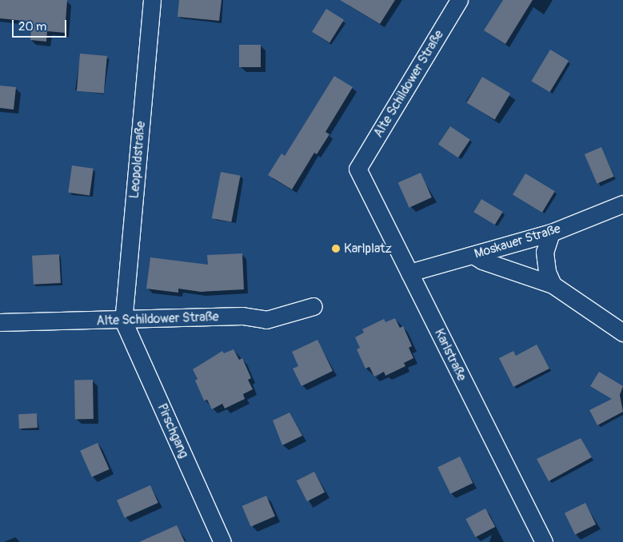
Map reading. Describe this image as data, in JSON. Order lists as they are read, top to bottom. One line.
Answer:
{"streets":{"street":["Alte Schildower Straße","Leopoldstraße","Moskauer Straße","Karlstraße","Pirschgang"]},"crossings":[["Alte Schildower Straße","Leopoldstraße"],["Alte Schildower Straße","Karlstraße"],["Alte Schildower Straße","Pirschgang"],["Leopoldstraße","Pirschgang"],["Moskauer Straße","Karlstraße"]],"places":["Karlplatz"],"scale_bar":"20 m"}
